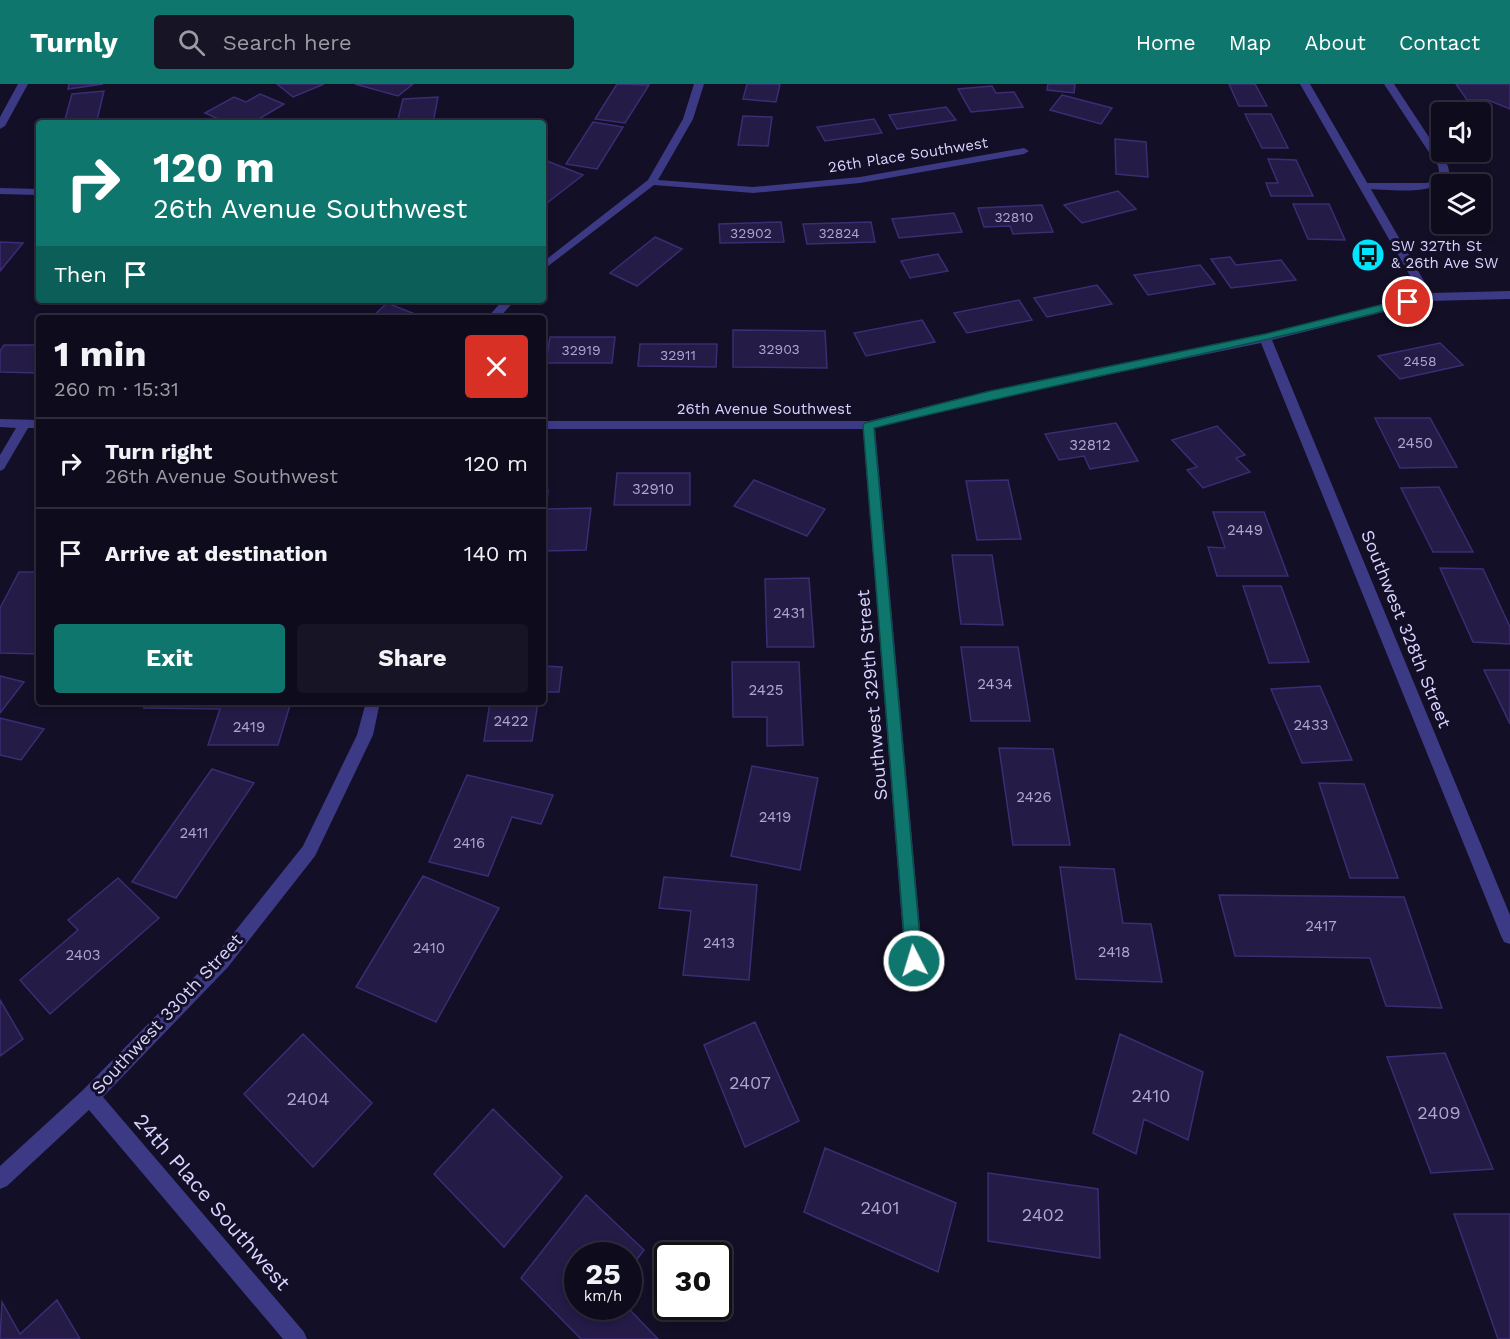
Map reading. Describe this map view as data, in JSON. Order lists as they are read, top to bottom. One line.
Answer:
{"streets":{"street":["26th Place Southwest","26th Avenue Southwest","Southwest 328th Street","Southwest 329th Street","Southwest 330th Street","24th Place Southwest"]},"crossings":[["26th Avenue Southwest","Southwest 328th Street"],["26th Avenue Southwest","Southwest 329th Street"],["Southwest 330th Street","24th Place Southwest"]],"places":{"bus stop":["SW 327th St & 26th Ave SW"]},"house_numbers":["32810","32902","32824","32903","32919","32911","2458","2450","32812","32910","2449","2431","2434","2425","2422","2433","2419","2426","2419","2411","2416","2417","2413","2410","2418","2403","2407","2410","2404","2409","2401","2402"],"page":{"header":"Turnly","search":"Search here","nav":["Home","Map","About","Contact"],"turn":["120 m","26th Avenue Southwest"],"then":"Then","heading":["1 min","260 m · 15:31"],"list":[{"name":"Turn right","note":"26th Avenue Southwest","value":"120 m"},{"name":"Arrive at destination","value":"140 m"}],"buttons":["Exit","Share"],"speed":"25 km/h","limit":"30"}}
